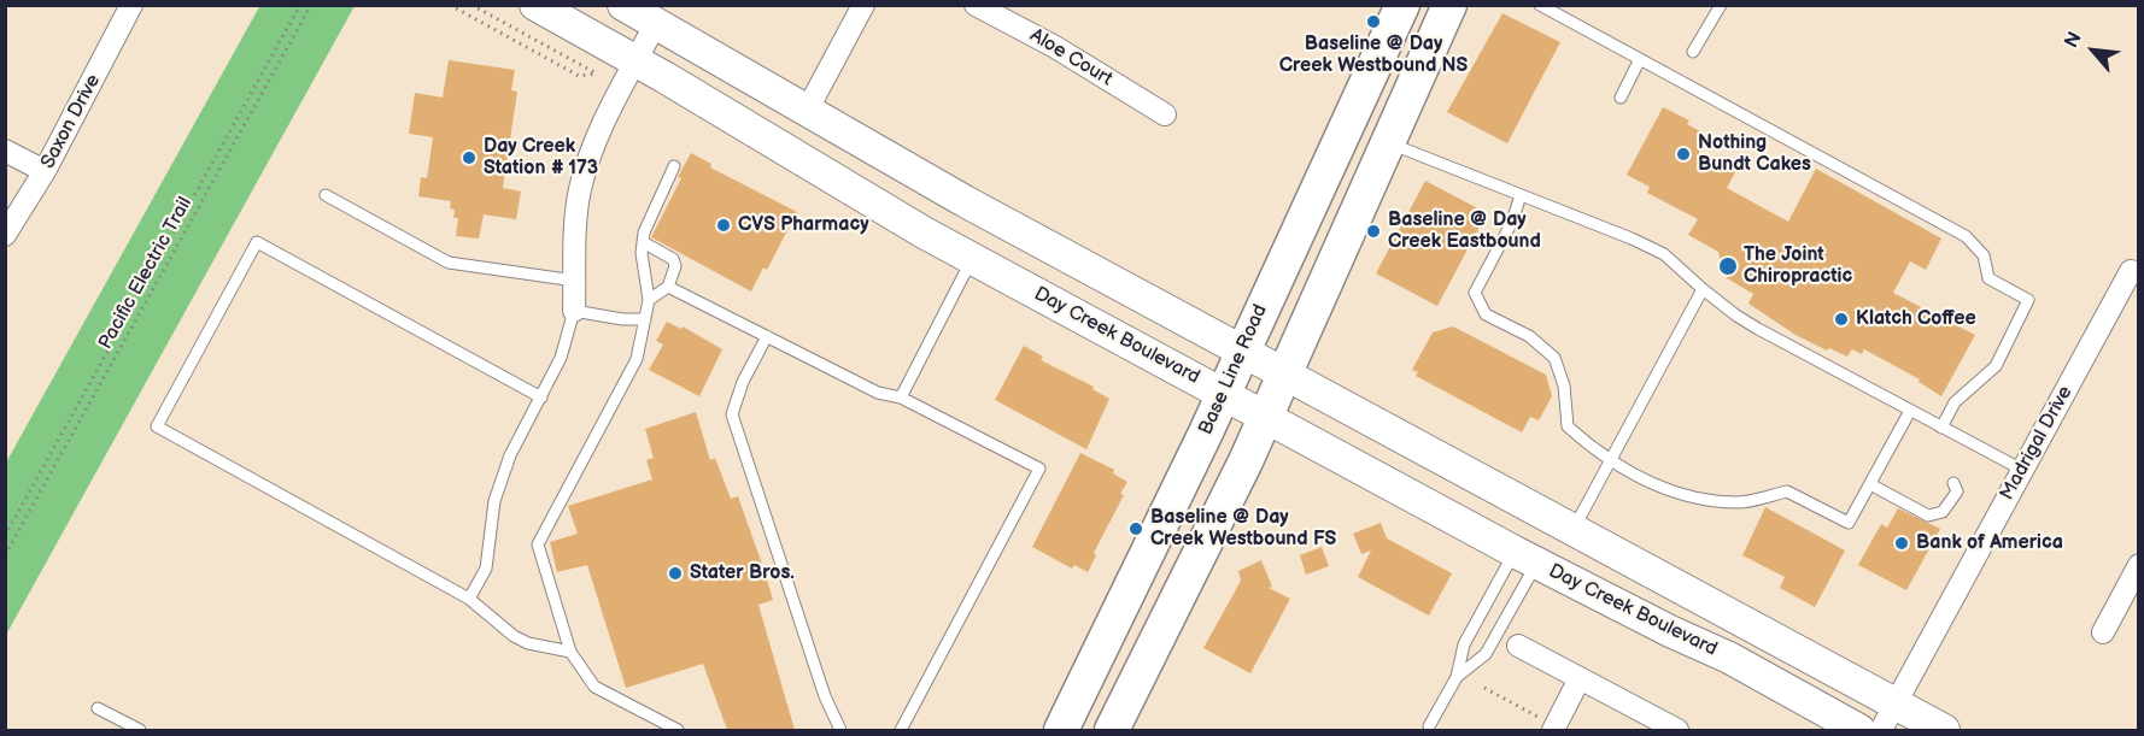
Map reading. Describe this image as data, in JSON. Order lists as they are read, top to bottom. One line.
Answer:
{"streets":{"main road":["Day Creek Boulevard","Base Line Road"],"street":["Aloe Court","Saxon Drive","Madrigal Drive"],"path":["Pacific Electric Trail"]},"crossings":[["Day Creek Boulevard","Base Line Road"],["Day Creek Boulevard","Madrigal Drive"]],"places":["Baseline @ Day Creek Westbound NS","Nothing Bundt Cakes","Day Creek Station # 173","CVS Pharmacy","Baseline @ Day Creek Eastbound","The Joint Chiropractic","Klatch Coffee","Baseline @ Day Creek Westbound FS","Bank of America","Stater Bros."],"north":"top left"}
